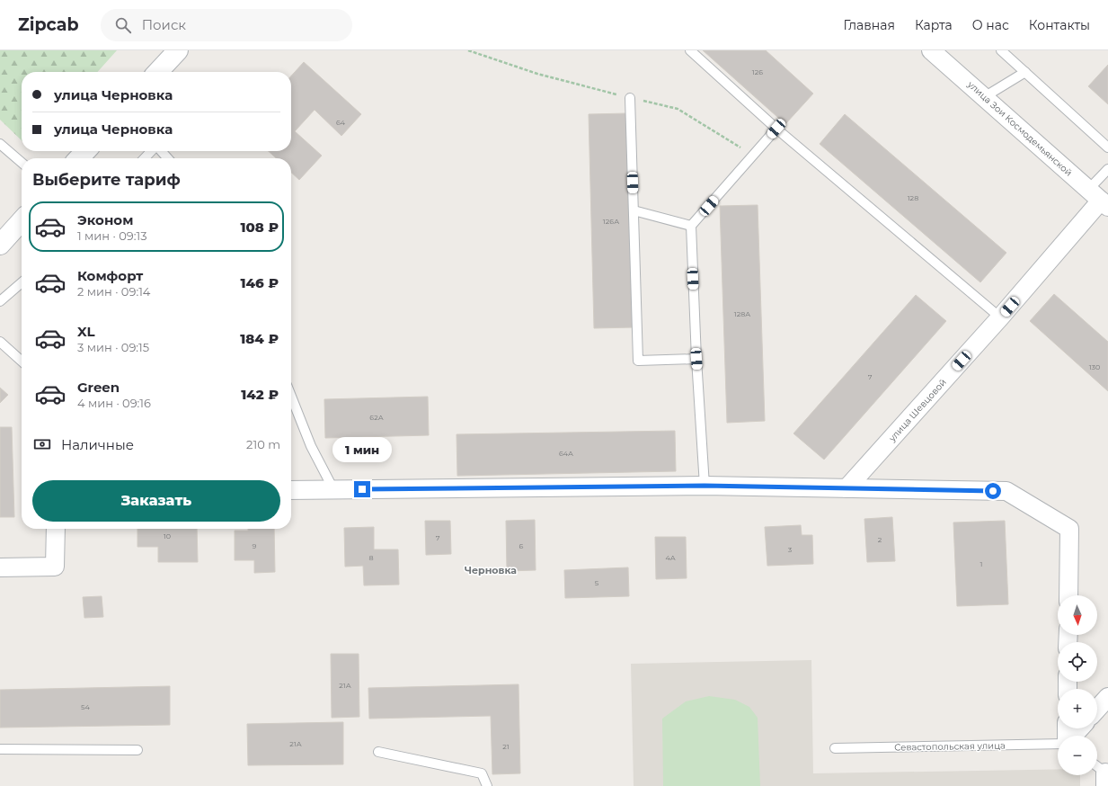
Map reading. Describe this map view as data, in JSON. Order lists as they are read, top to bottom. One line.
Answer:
{"streets":{"street":["улица Зои Космодемьянской","улица Шевцовой"],"lane":["Севастопольская улица"]},"crossings":[["улица Зои Космодемьянской","улица Шевцовой"]],"districts":["Черновка"],"house_numbers":["126","64","128","126А","128А","130","7","62А","64А","10","7","2","9","6","3","8","4А","1","5","21А","54","21А","21"],"north":"bottom","page":{"header":"Zipcab","search":"Поиск","nav":["Главная","Карта","О нас","Контакты"],"banner":["улица Черновка","улица Черновка"],"heading":"Выберите тариф","list":[{"name":"Эконом","note":"1 мин · 09:13","value":"108 ₽"},{"name":"Комфорт","note":"2 мин · 09:14","value":"146 ₽"},{"name":"XL","note":"3 мин · 09:15","value":"184 ₽"},{"name":"Green","note":"4 мин · 09:16","value":"142 ₽"}],"pay":["Наличные","210 m"],"bubble":"1 мин","buttons":"Заказать","map_buttons":["+","−"]}}
